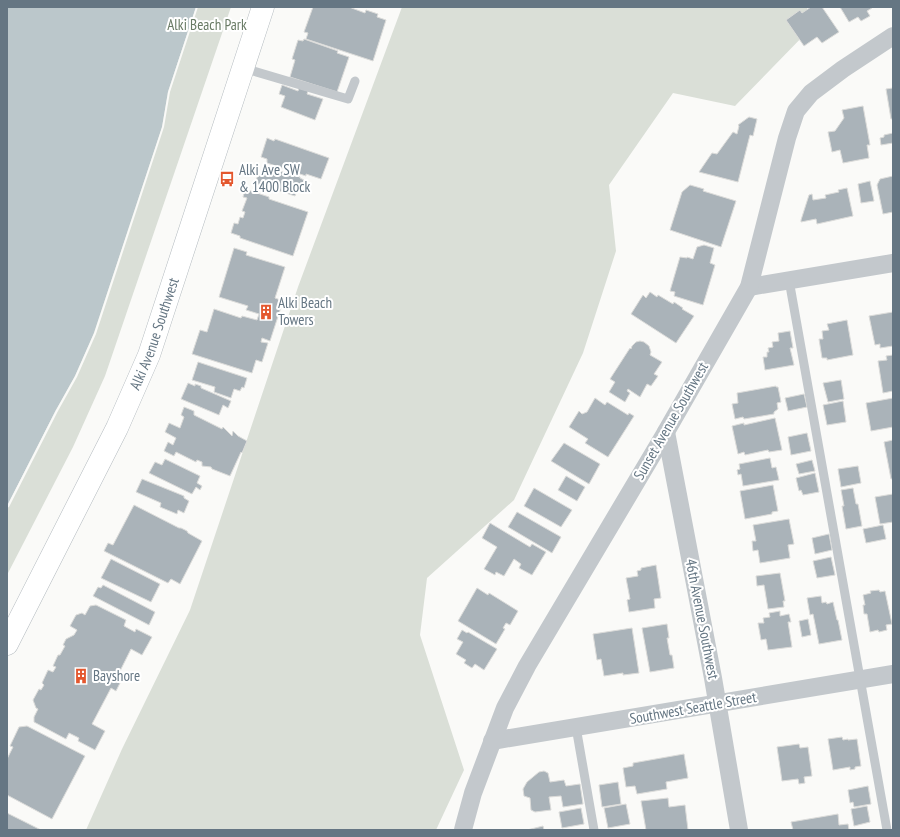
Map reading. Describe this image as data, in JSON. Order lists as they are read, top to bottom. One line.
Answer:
{"streets":{"main road":["Alki Avenue Southwest"],"street":["Sunset Avenue Southwest","46th Avenue Southwest","Southwest Seattle Street"]},"crossings":[["Sunset Avenue Southwest","46th Avenue Southwest"],["Sunset Avenue Southwest","Southwest Seattle Street"],["46th Avenue Southwest","Southwest Seattle Street"]],"parks":["Alki Beach Park"],"places":{"bus stop":["Alki Ave SW & 1400 Block"],"building":["Alki Beach Towers","Bayshore"]}}
